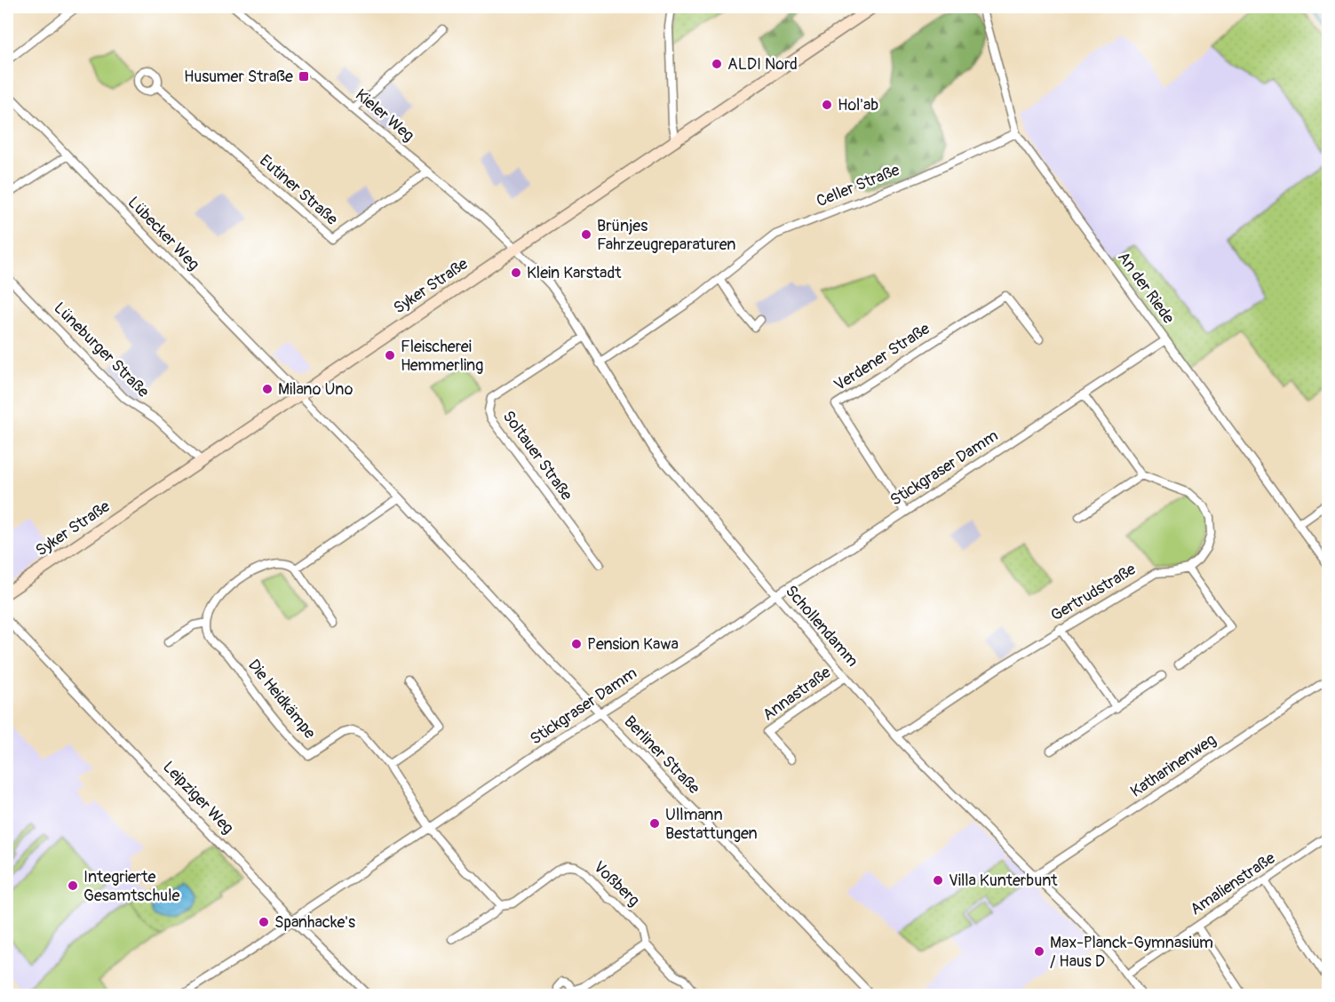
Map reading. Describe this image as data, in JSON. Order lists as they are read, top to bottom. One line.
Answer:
{"streets":{"main road":["Syker Straße"],"street":["Kieler Weg","Celler Straße","Eutiner Straße","Lübecker Weg","An der Riede","Lüneburger Straße","Verdener Straße","Soltauer Straße","Stickgraser Damm","Gertrudstraße","Schollendamm","Annastraße","Die Heidkämpe","Berliner Straße","Katharinenweg","Leipziger Weg","Voßberg","Amalienstraße"]},"crossings":[["Kieler Weg","Eutiner Straße"],["Kieler Weg","Syker Straße"],["Kieler Weg","Schollendamm"],["Celler Straße","An der Riede"],["Celler Straße","Schollendamm"],["Lübecker Weg","Syker Straße"],["Lübecker Weg","Berliner Straße"],["Syker Straße","Lüneburger Straße"],["Syker Straße","Schollendamm"],["Syker Straße","Berliner Straße"],["An der Riede","Stickgraser Damm"],["Verdener Straße","Stickgraser Damm"],["Soltauer Straße","Schollendamm"],["Stickgraser Damm","Schollendamm"],["Stickgraser Damm","Die Heidkämpe"],["Stickgraser Damm","Berliner Straße"],["Stickgraser Damm","Leipziger Weg"],["Gertrudstraße","Schollendamm"],["Schollendamm","Annastraße"],["Schollendamm","Katharinenweg"],["Schollendamm","Amalienstraße"]],"places":{"other":["ALDI Nord","Hol'ab","Brünjes Fahrzeugreparaturen","Klein Karstadt","Fleischerei Hemmerling","Milano Uno","Pension Kawa","Ullmann Bestattungen","Villa Kunterbunt","Integrierte Gesamtschule","Spanhacke's","Max-Planck-Gymnasium / Haus D"],"transit":["Husumer Straße"]}}
